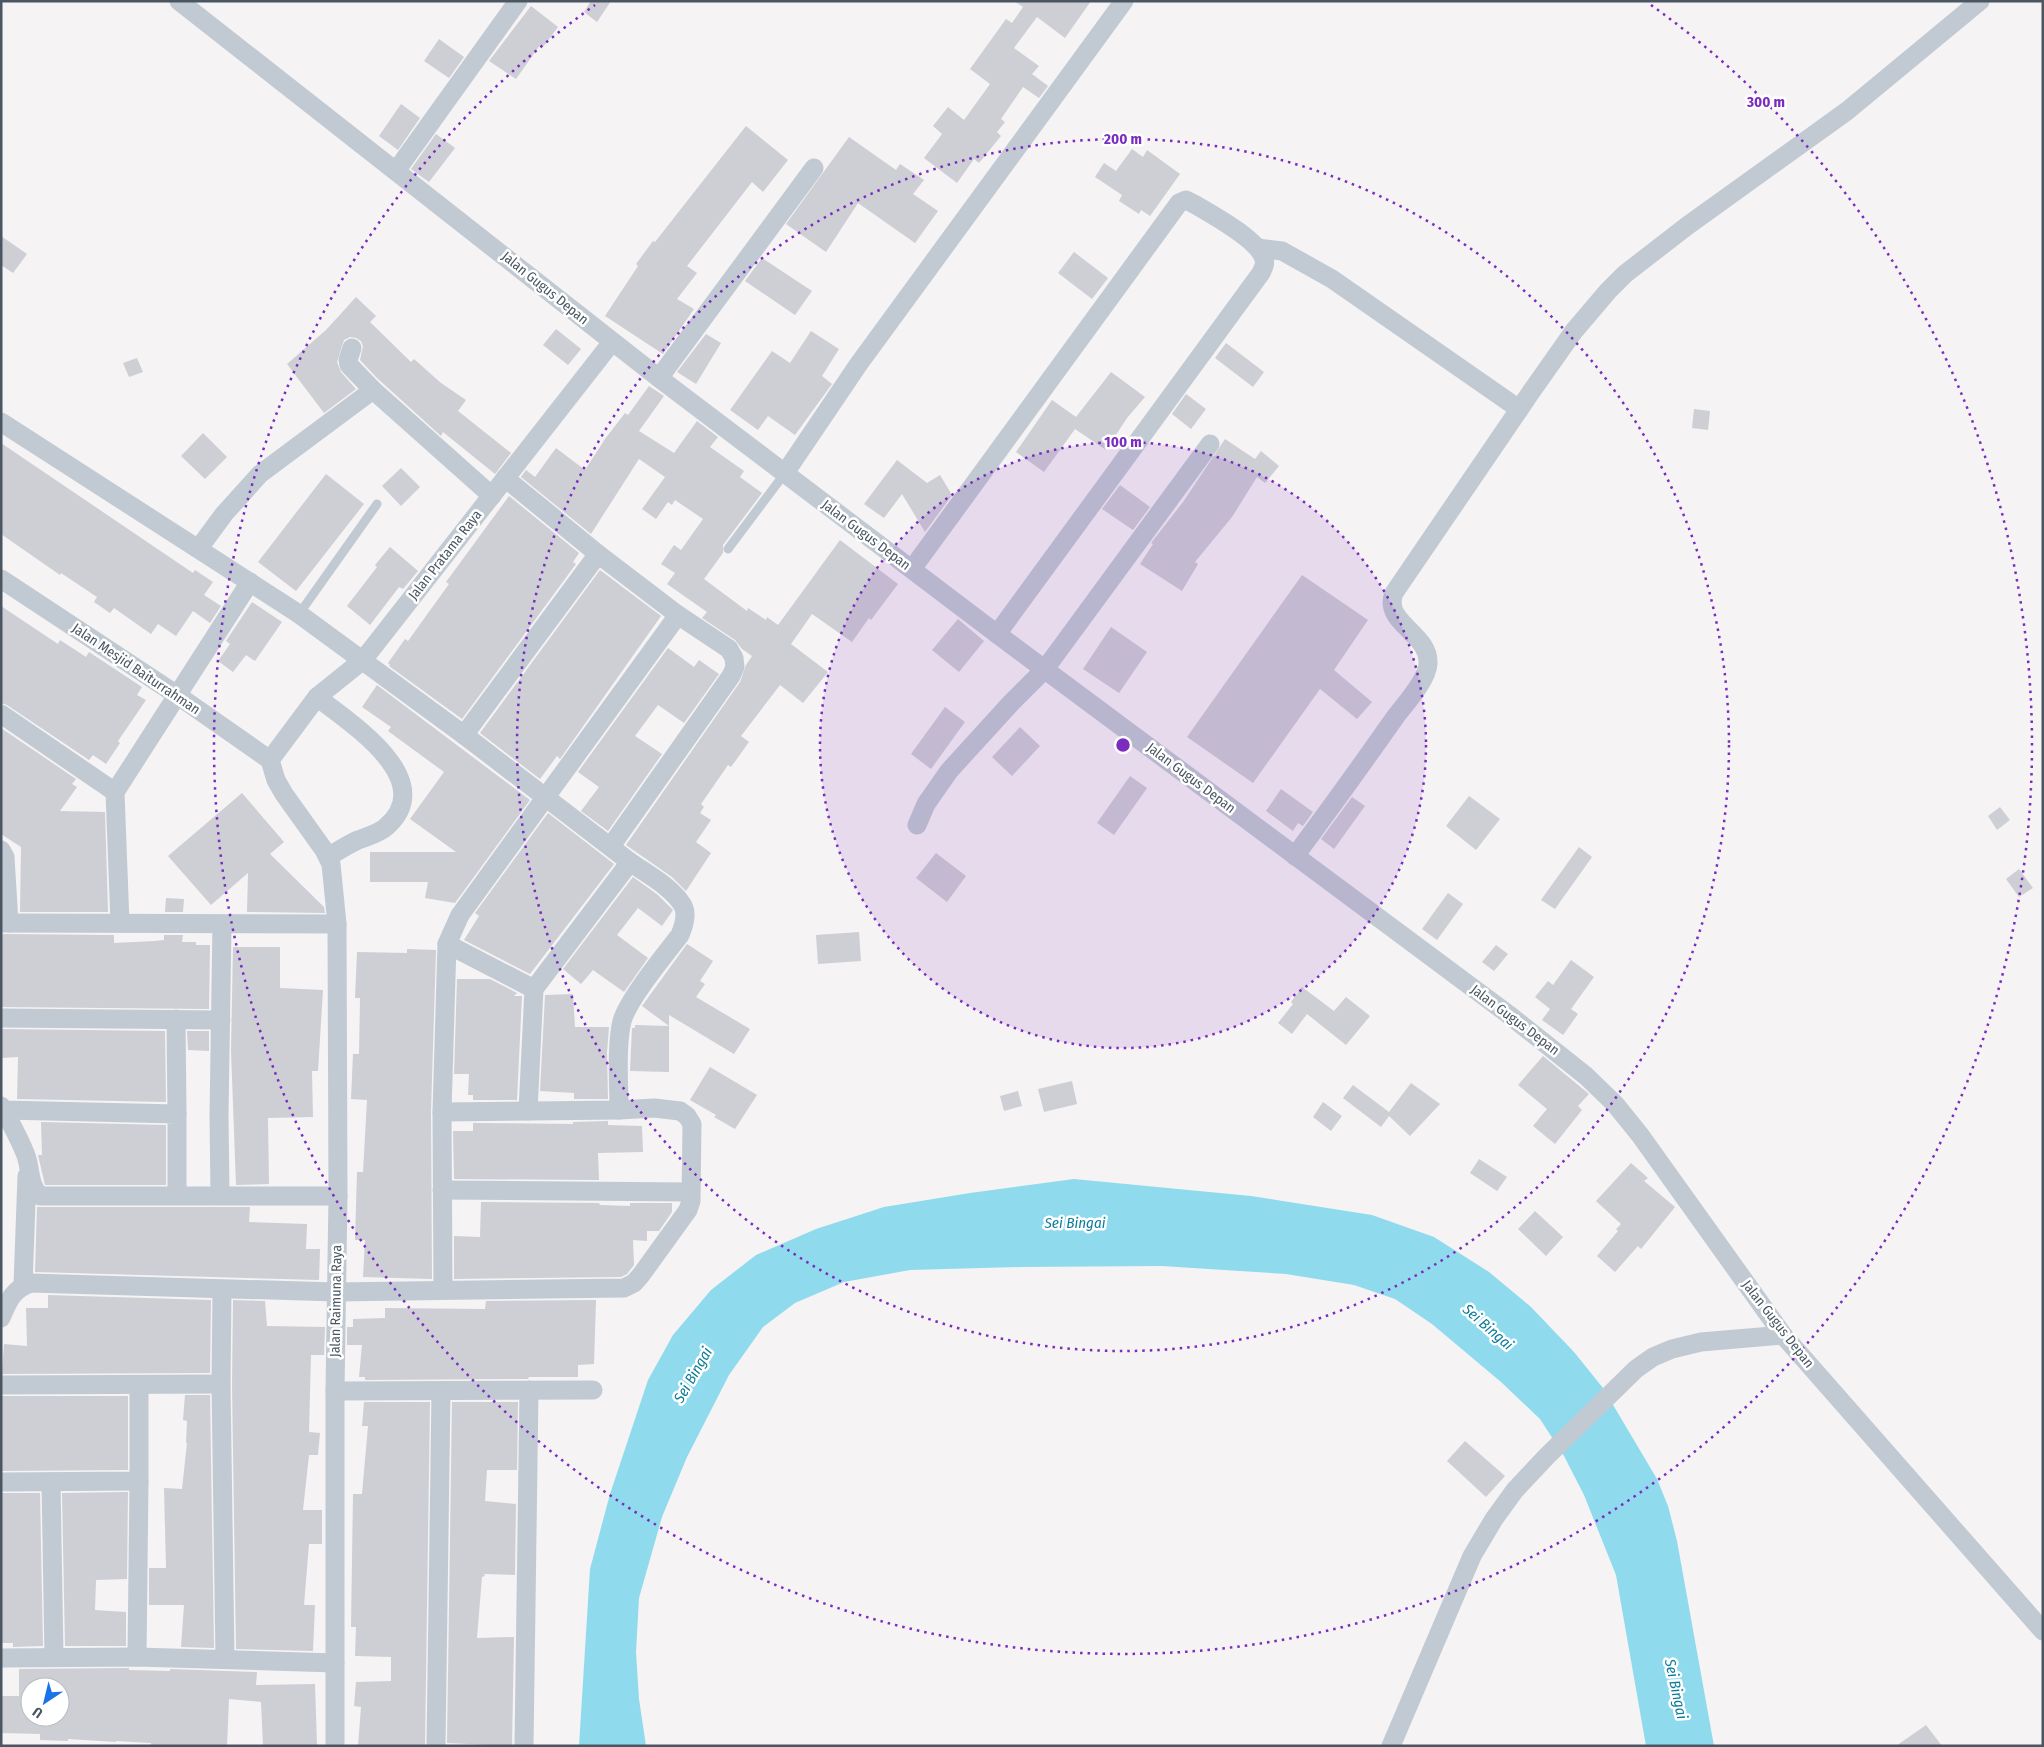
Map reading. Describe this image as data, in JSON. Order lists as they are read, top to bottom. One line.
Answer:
{"streets":{"street":["Jalan Gugus Depan","Jalan Pratama Raya","Jalan Mesjid Baiturrahman","Jalan Raimuna Raya"]},"crossings":[["Jalan Gugus Depan","Jalan Pratama Raya"],["Jalan Pratama Raya","Jalan Mesjid Baiturrahman"]],"water":["Sei Bingai"],"north":"bottom left","rings":["300 m","200 m","100 m"]}
